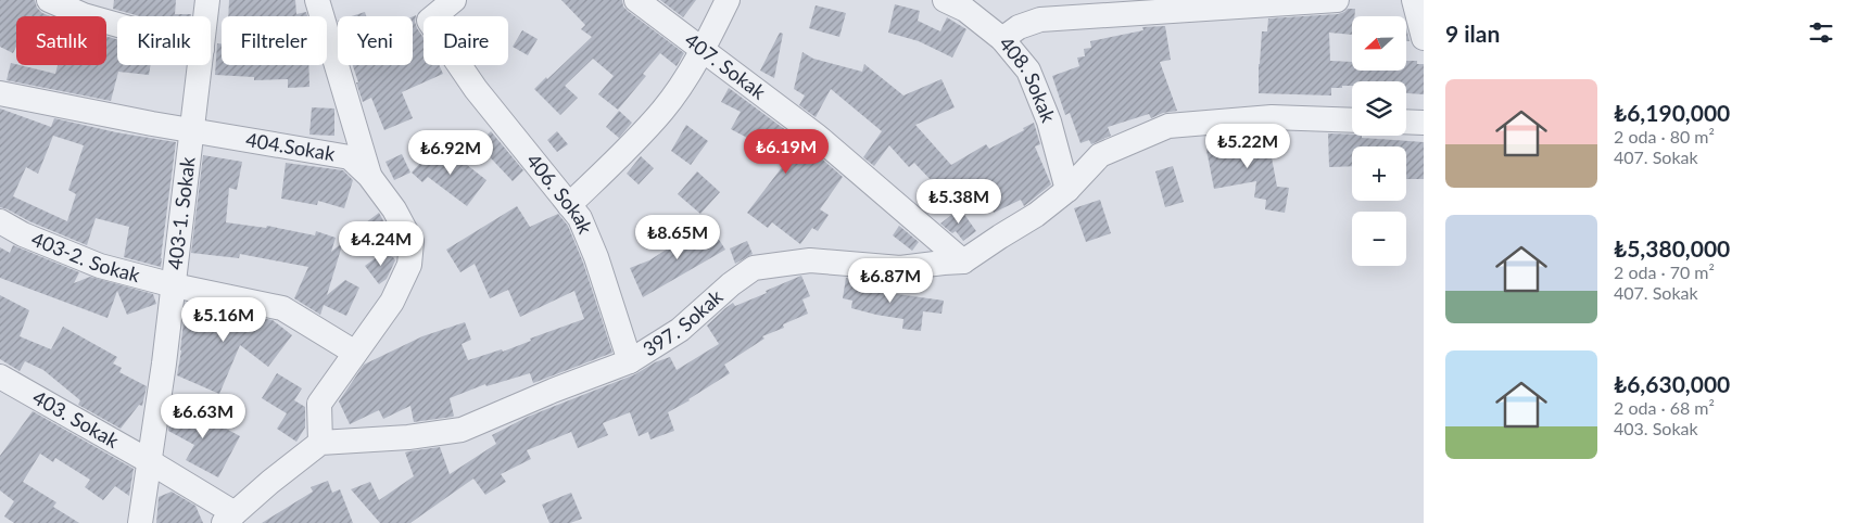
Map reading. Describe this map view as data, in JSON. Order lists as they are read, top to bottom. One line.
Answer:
{"streets":{"street":["407. Sokak","408. Sokak","404.Sokak","406. Sokak","403-1. Sokak","403-2. Sokak","397. Sokak","403. Sokak"]},"crossings":[["407. Sokak","397. Sokak"],["408. Sokak","397. Sokak"],["404.Sokak","403-1. Sokak"],["404.Sokak","403-2. Sokak"],["404.Sokak","397. Sokak"],["406. Sokak","397. Sokak"],["403-1. Sokak","403-2. Sokak"],["403-1. Sokak","403. Sokak"]],"north":"left","page":{"heading":"9 ilan","map_buttons":["+","−"],"chip":["Satılık","Kiralık","Filtreler","Yeni","Daire"],"list":[{"name":"₺6,190,000","note":"2 oda · 80 m² · 407. Sokak"},{"name":"₺5,380,000","note":"2 oda · 70 m² · 407. Sokak"},{"name":"₺6,630,000","note":"2 oda · 68 m² · 403. Sokak"}],"price":["₺5.22M","₺6.19M","₺6.92M","₺5.38M","₺8.65M","₺4.24M","₺6.87M","₺5.16M","₺6.63M"]}}
